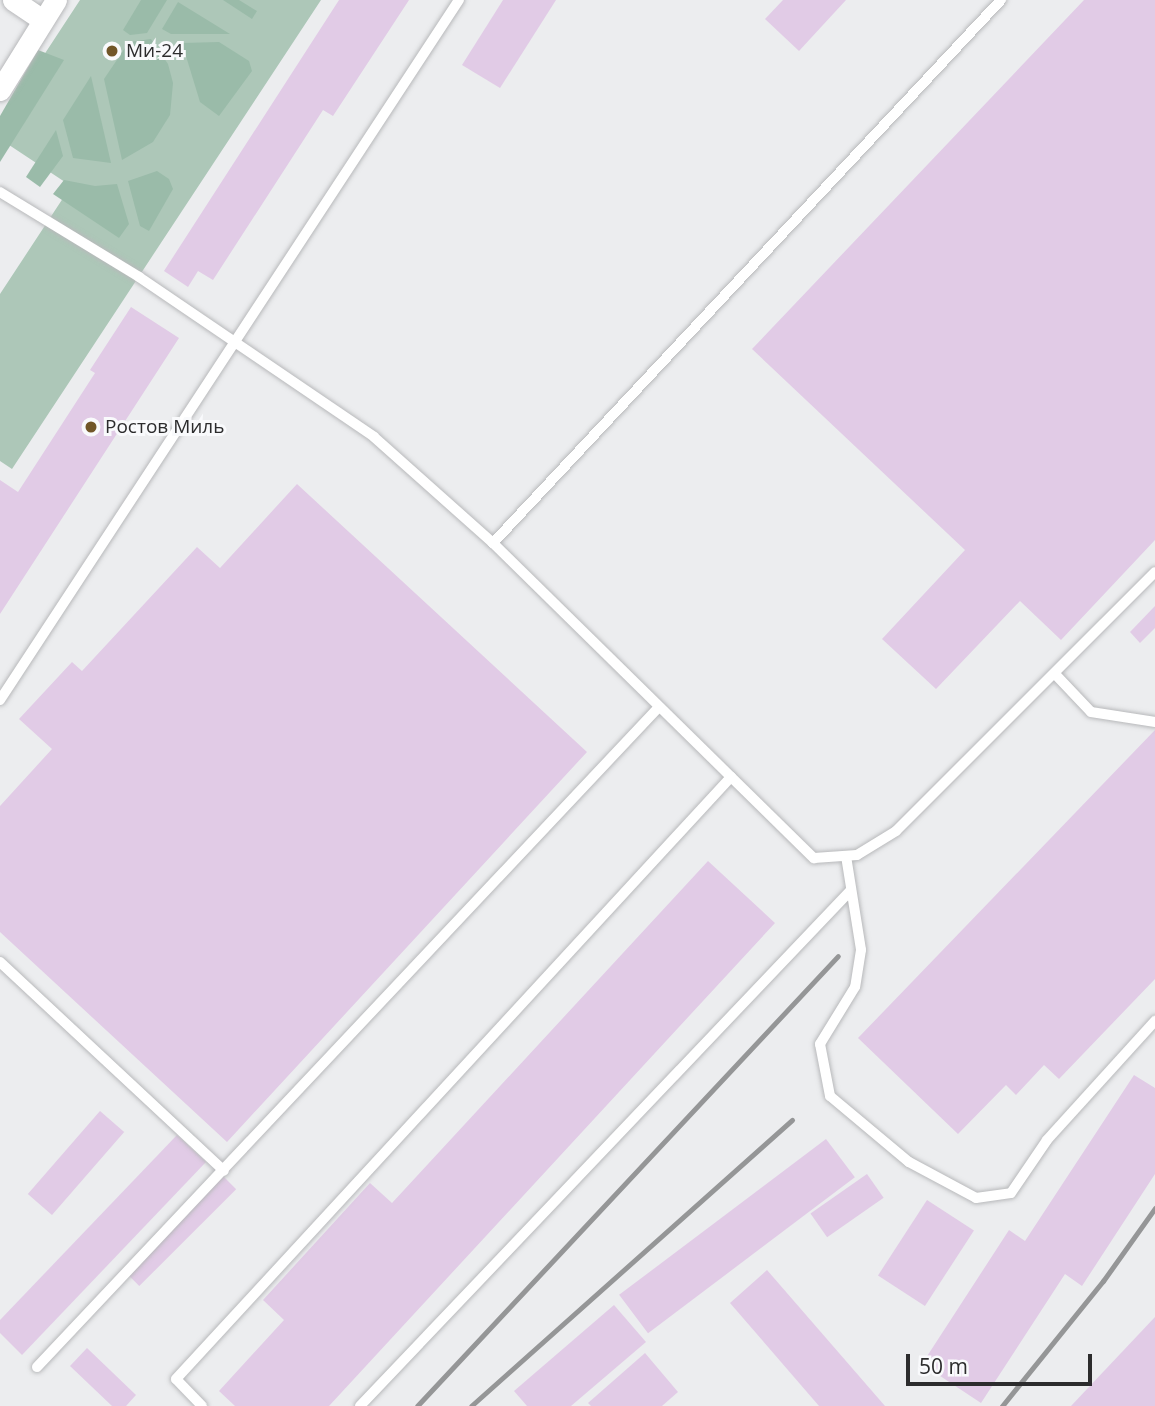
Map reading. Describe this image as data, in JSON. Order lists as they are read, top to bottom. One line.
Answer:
{"places":["Ми-24","Ростов Миль"],"scale_bar":"50 m"}
